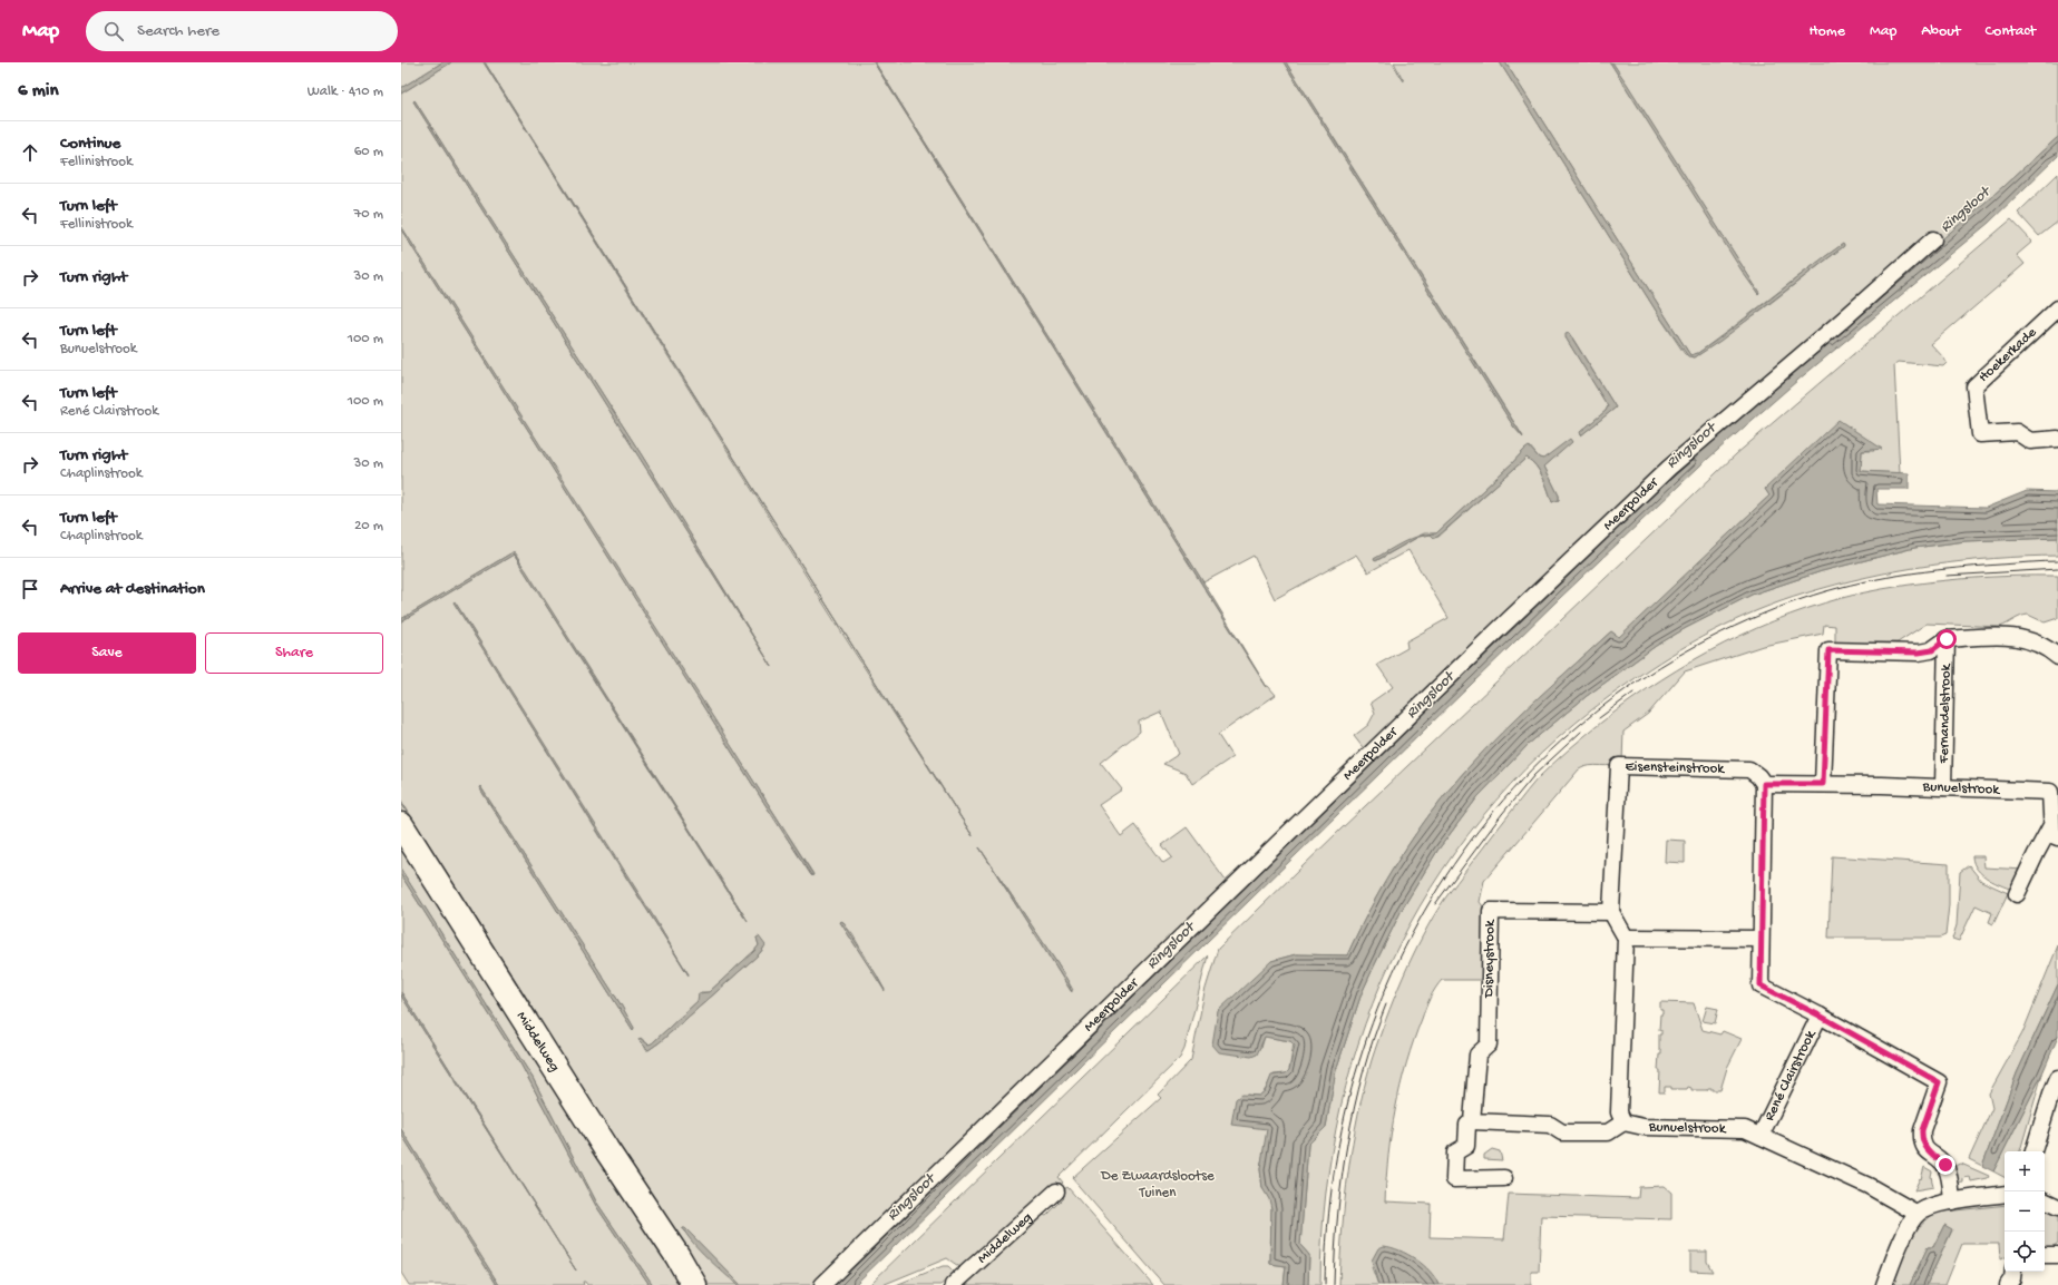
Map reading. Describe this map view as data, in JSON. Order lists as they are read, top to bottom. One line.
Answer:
{"streets":{"main road":["Middelweg"],"street":["Hoekerkade","Meerpolder","Fernandelstrook","Eisensteinstrook","Bunuelstrook","Disneystrook","René Clairstrook"]},"crossings":[["Fernandelstrook","Bunuelstrook"],["Eisensteinstrook","Bunuelstrook"],["Eisensteinstrook","Disneystrook"],["Bunuelstrook","René Clairstrook"]],"water":["Ringsloot"],"parks":["De Zwaardslootse Tuinen"],"page":{"header":"Map","search":"Search here","nav":["Home","Map","About","Contact"],"heading":["6 min","Walk · 410 m"],"list":[["Continue","Fellinistrook","60 m"],["Turn left","Fellinistrook","70 m"],["Turn right","30 m"],["Turn left","Bunuelstrook","100 m"],["Turn left","René Clairstrook","100 m"],["Turn right","Chaplinstrook","30 m"],["Turn left","Chaplinstrook","20 m"],"Arrive at destination"],"buttons":["Save","Share"],"map_buttons":["+","−"]}}
